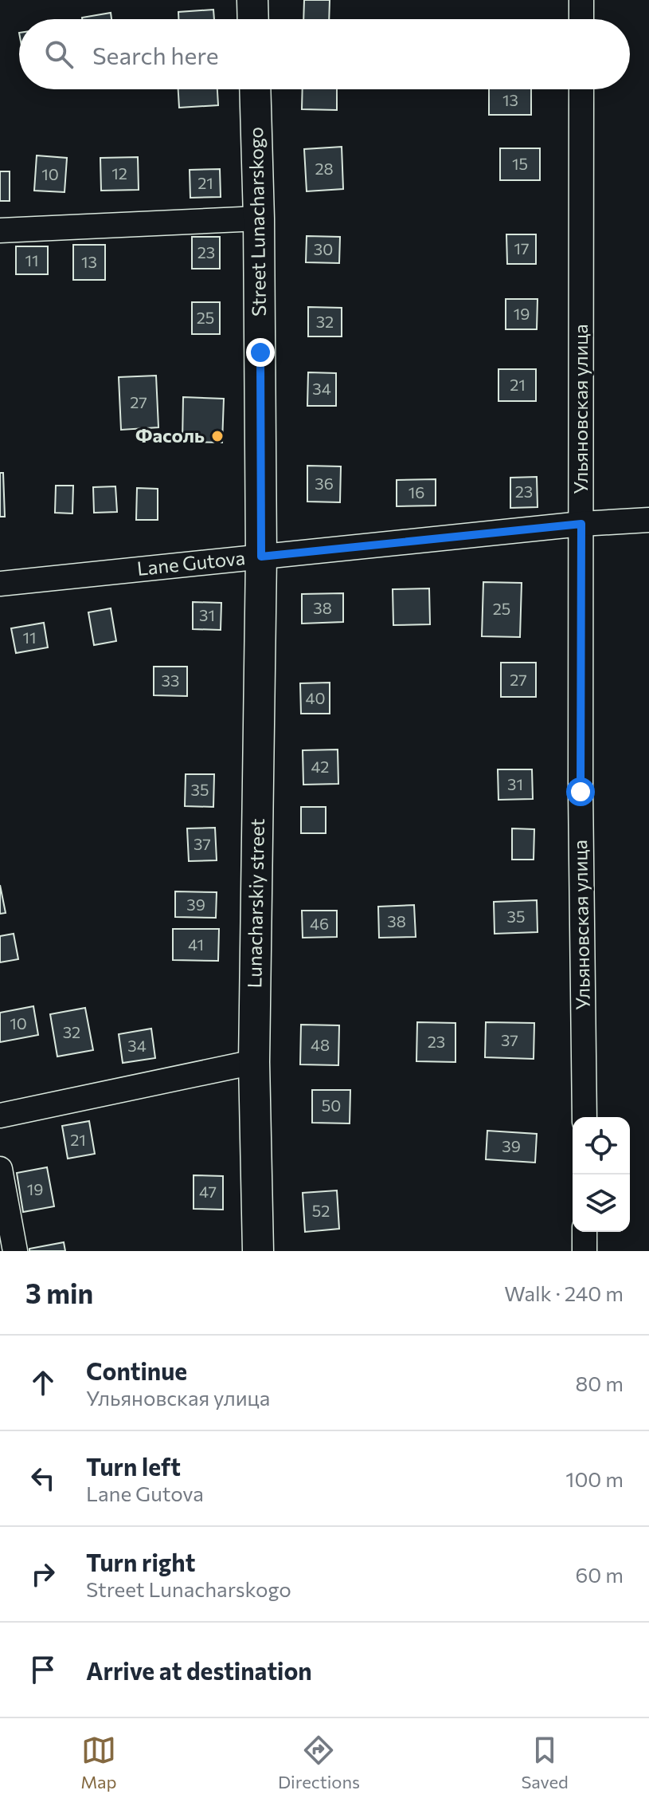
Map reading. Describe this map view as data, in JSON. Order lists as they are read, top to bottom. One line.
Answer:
{"streets":{"main road":["Street Lunacharskogo","Lunacharskiy street"],"street":["Ульяновская улица","Lane Gutova"]},"crossings":[["Street Lunacharskogo","Lane Gutova"],["Street Lunacharskogo","Lunacharskiy street"],["Ульяновская улица","Lane Gutova"],["Lane Gutova","Lunacharskiy street"]],"places":["Фасоль"],"house_numbers":["13","15","28","12","10","21","17","30","23","11","13","19","25","32","21","34","27","36","23","16","38","25","31","11","27","33","40","42","31","35","37","39","35","38","46","41","10","32","37","23","48","34","50","21","39","19","47","52"],"page":{"search":"Search here","heading":["3 min","Walk · 240 m"],"list":[["Continue","Ульяновская улица","80 m"],["Turn left","Lane Gutova","100 m"],["Turn right","Street Lunacharskogo","60 m"],"Arrive at destination"],"nav":["Map","Directions","Saved"]}}
